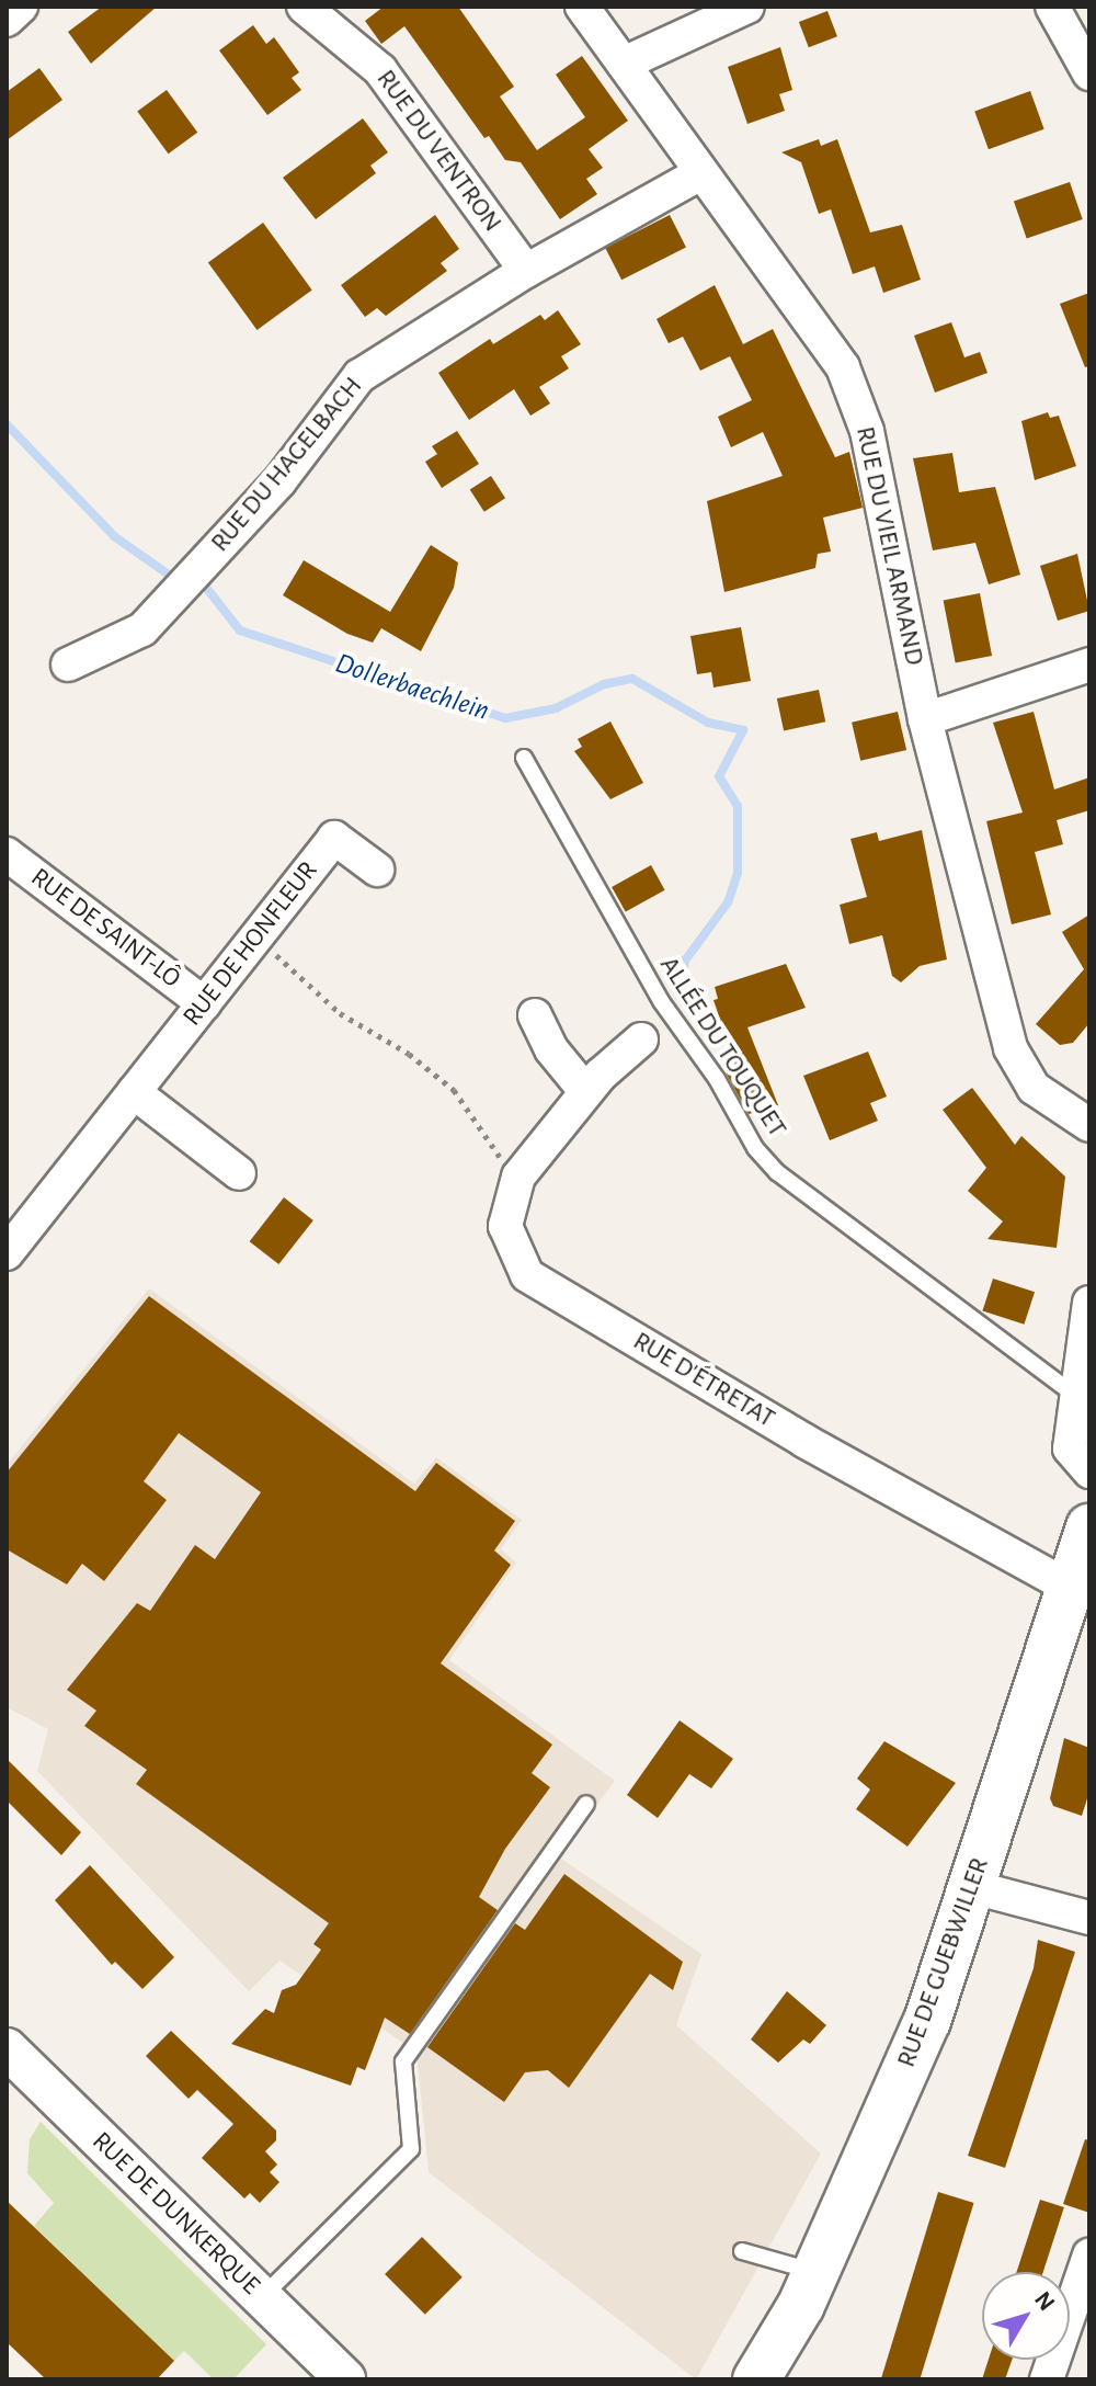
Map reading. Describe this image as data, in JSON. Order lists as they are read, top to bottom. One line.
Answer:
{"streets":{"main road":["RUE DE GUEBWILLER"],"street":["RUE DU VENTRON","RUE DU HAGELBACH","RUE DU VIEIL ARMAND","RUE DE SAINT-LÔ","RUE DE HONFLEUR","RUE D'ÉTRETAT","RUE DE DUNKERQUE"],"lane":["ALLÉE DU TOUQUET"]},"crossings":[["RUE DU VENTRON","RUE DU HAGELBACH"],["RUE DU HAGELBACH","RUE DU VIEIL ARMAND"],["RUE DE SAINT-LÔ","RUE DE HONFLEUR"],["RUE D'ÉTRETAT","RUE DE GUEBWILLER"]],"water":["Dollerbaechlein"],"north":"top right"}
